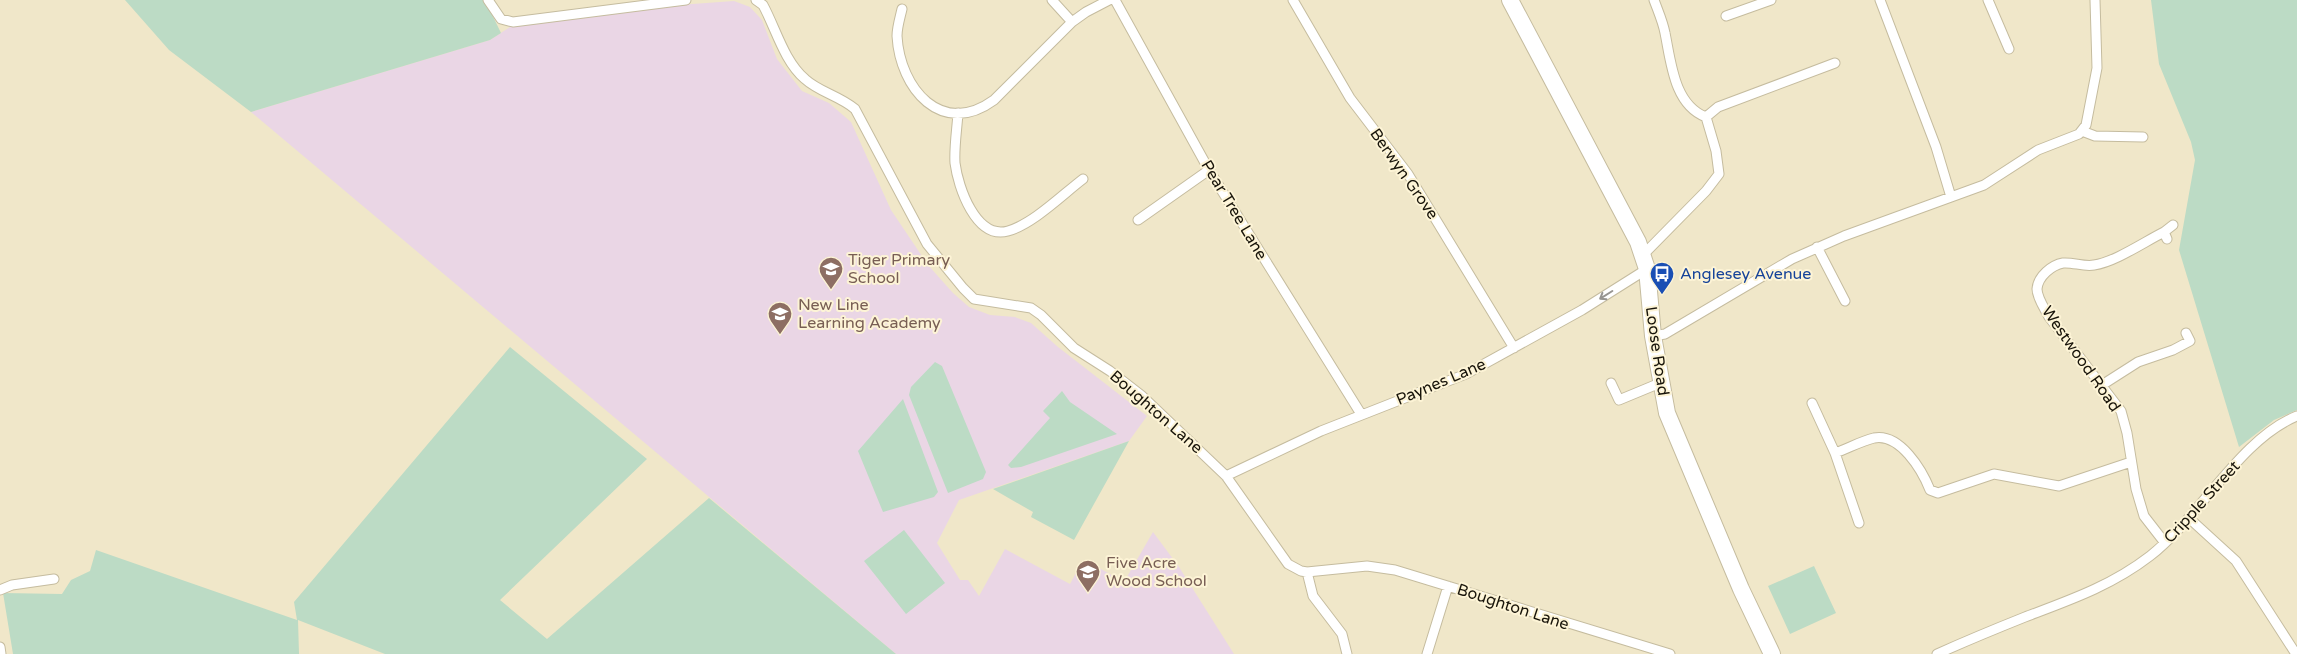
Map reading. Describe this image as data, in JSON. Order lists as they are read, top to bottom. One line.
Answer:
{"streets":{"highway":["Loose Road"],"street":["Berwyn Grove","Pear Tree Lane","Westwood Road","Paynes Lane","Boughton Lane","Cripple Street"]},"crossings":[["Berwyn Grove","Paynes Lane"],["Pear Tree Lane","Paynes Lane"],["Loose Road","Paynes Lane"],["Westwood Road","Cripple Street"],["Paynes Lane","Boughton Lane"]],"places":{"school or university":["Tiger Primary School","New Line Learning Academy","Five Acre Wood School"],"bus stop":["Anglesey Avenue"]}}
